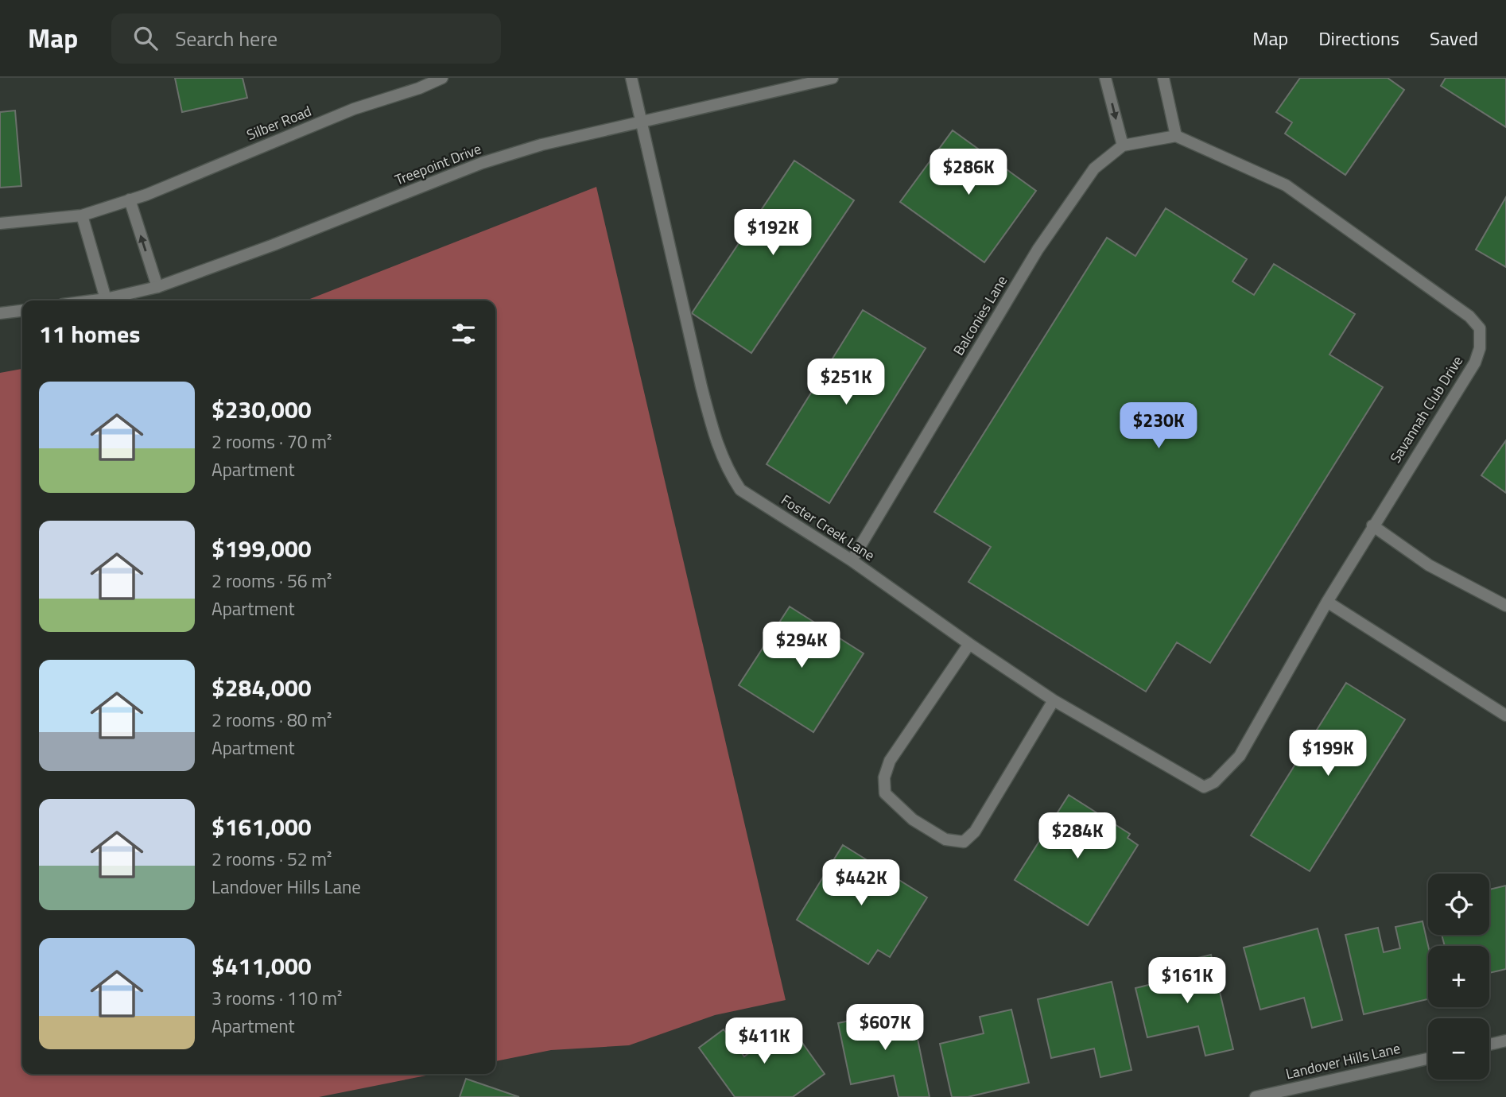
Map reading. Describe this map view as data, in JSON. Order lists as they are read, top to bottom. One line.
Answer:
{"streets":{"street":["Silber Road","Treepoint Drive","Balconies Lane","Savannah Club Drive","Foster Creek Lane","Landover Hills Lane"]},"crossings":[["Treepoint Drive","Foster Creek Lane"],["Balconies Lane","Savannah Club Drive"],["Balconies Lane","Foster Creek Lane"],["Savannah Club Drive","Foster Creek Lane"]],"page":{"header":"Map","search":"Search here","nav":["Map","Directions","Saved"],"price":["$286K","$192K","$251K","$230K","$294K","$199K","$284K","$442K","$161K","$607K","$411K"],"heading":"11 homes","list":[{"name":"$230,000","note":"2 rooms · 70 m² · Apartment"},{"name":"$199,000","note":"2 rooms · 56 m² · Apartment"},{"name":"$284,000","note":"2 rooms · 80 m² · Apartment"},{"name":"$161,000","note":"2 rooms · 52 m² · Landover Hills Lane"},{"name":"$411,000","note":"3 rooms · 110 m² · Apartment"}],"map_buttons":["+","−"]}}
